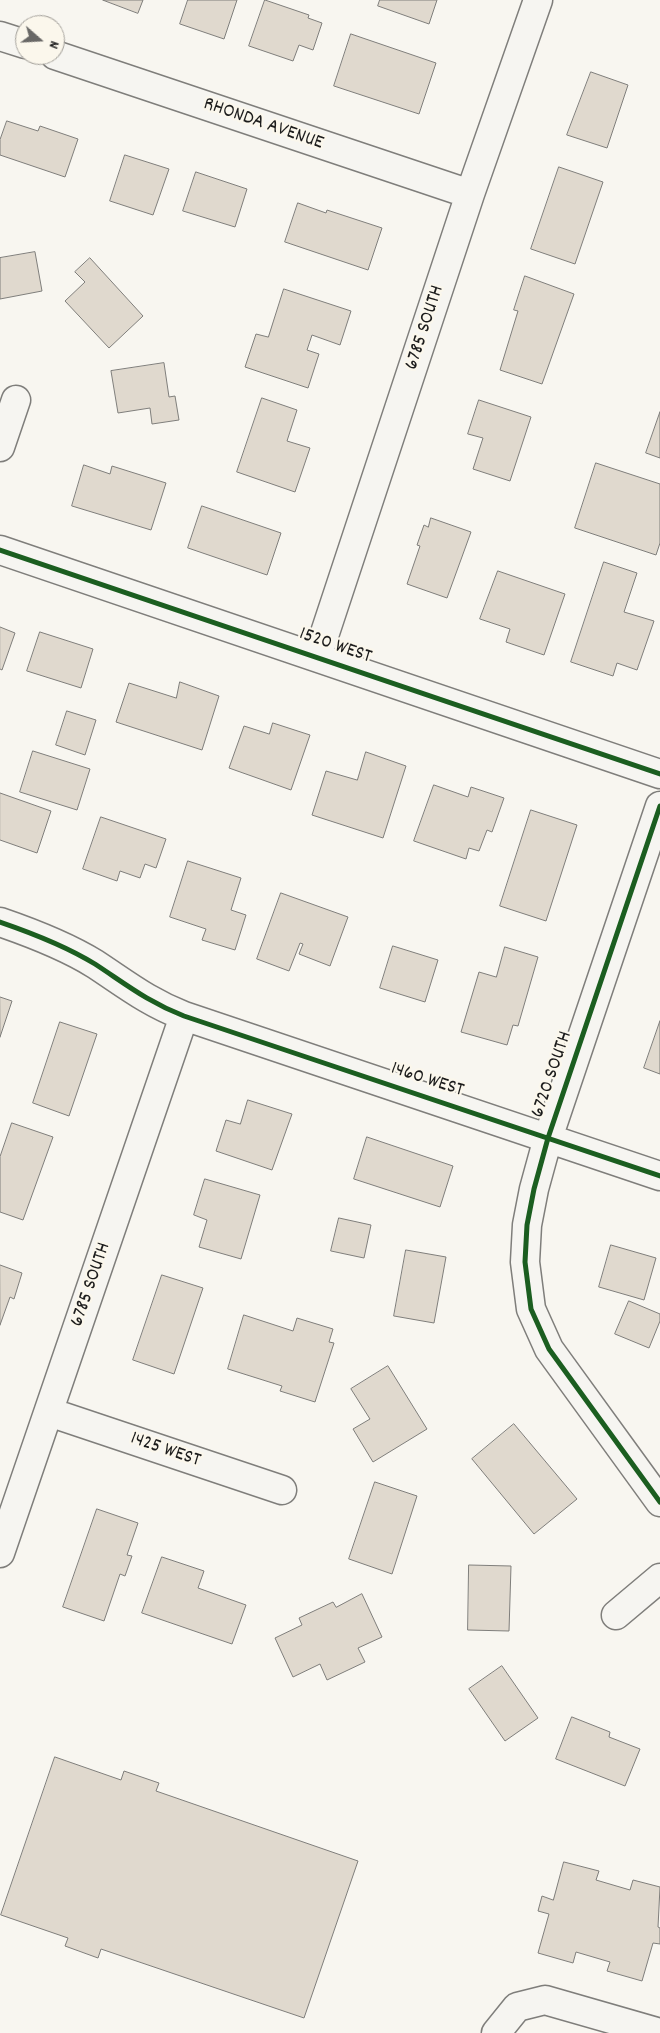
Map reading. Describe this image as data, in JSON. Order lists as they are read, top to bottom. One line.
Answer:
{"streets":{"street":["RHONDA AVENUE","6785 SOUTH","1520 WEST","6720 SOUTH","1460 WEST","1425 WEST"]},"crossings":[["RHONDA AVENUE","6785 SOUTH"],["6785 SOUTH","1520 WEST"],["6785 SOUTH","1460 WEST"],["6785 SOUTH","1425 WEST"],["6720 SOUTH","1460 WEST"]],"north":"right"}
